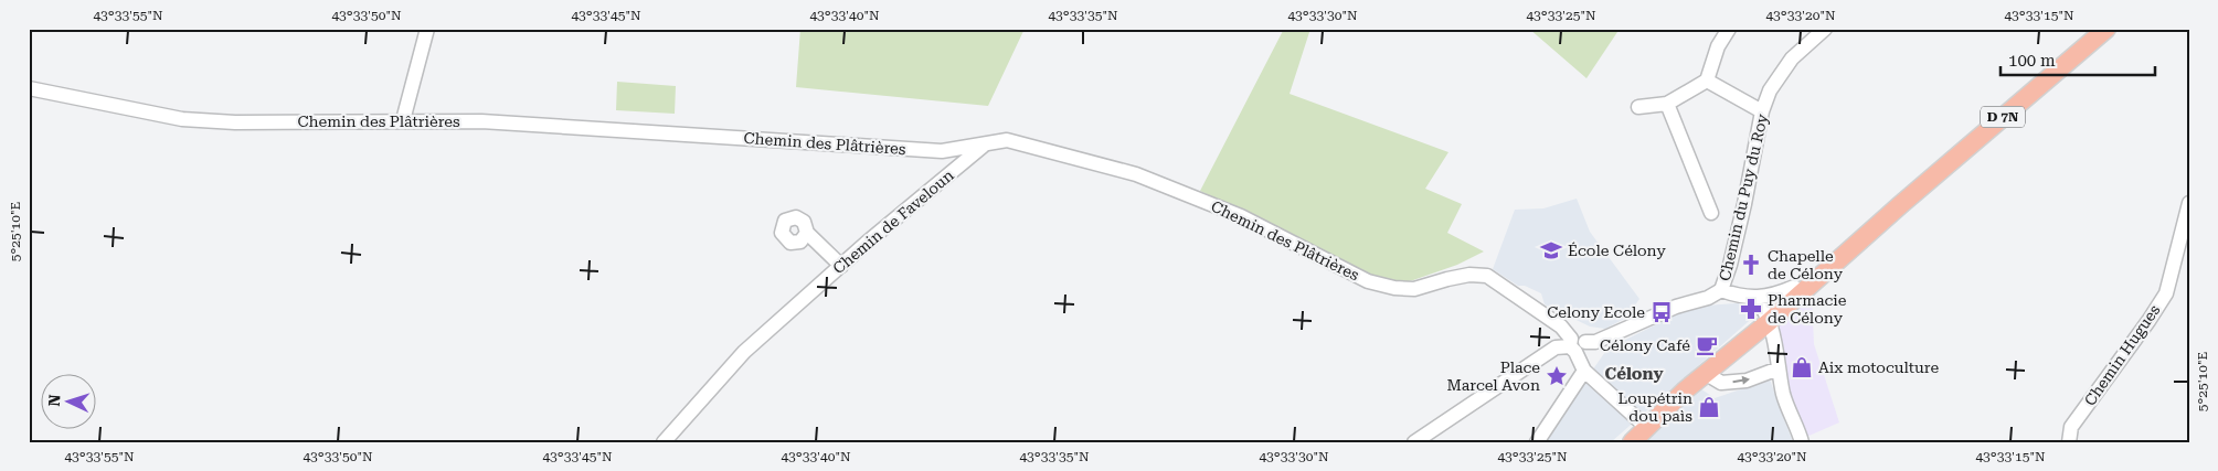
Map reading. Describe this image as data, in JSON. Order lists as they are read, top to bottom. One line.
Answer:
{"streets":{"main road":["D 7N"],"street":["Chemin des Plâtrières","Chemin du Puy du Roy","Chemin de Faveloun","Chemin Hugues"]},"crossings":[["Chemin des Plâtrières","Chemin de Faveloun"]],"districts":["Célony"],"places":{"school or university":["École Célony"],"church":["Chapelle de Célony"],"pharmacy":["Pharmacie de Célony"],"bus stop":["Celony Ecole"],"cafe":["Célony Café"],"shop":["Aix motoculture","Loupétrin dou paìs"],"place":["Place Marcel Avon"]},"scale_bar":"100 m","north":"left","coordinates":["43°33'55\"N","43°33'50\"N","43°33'45\"N","43°33'40\"N","43°33'35\"N","43°33'30\"N","43°33'25\"N","43°33'20\"N","43°33'15\"N","5°25'10\"E"]}
